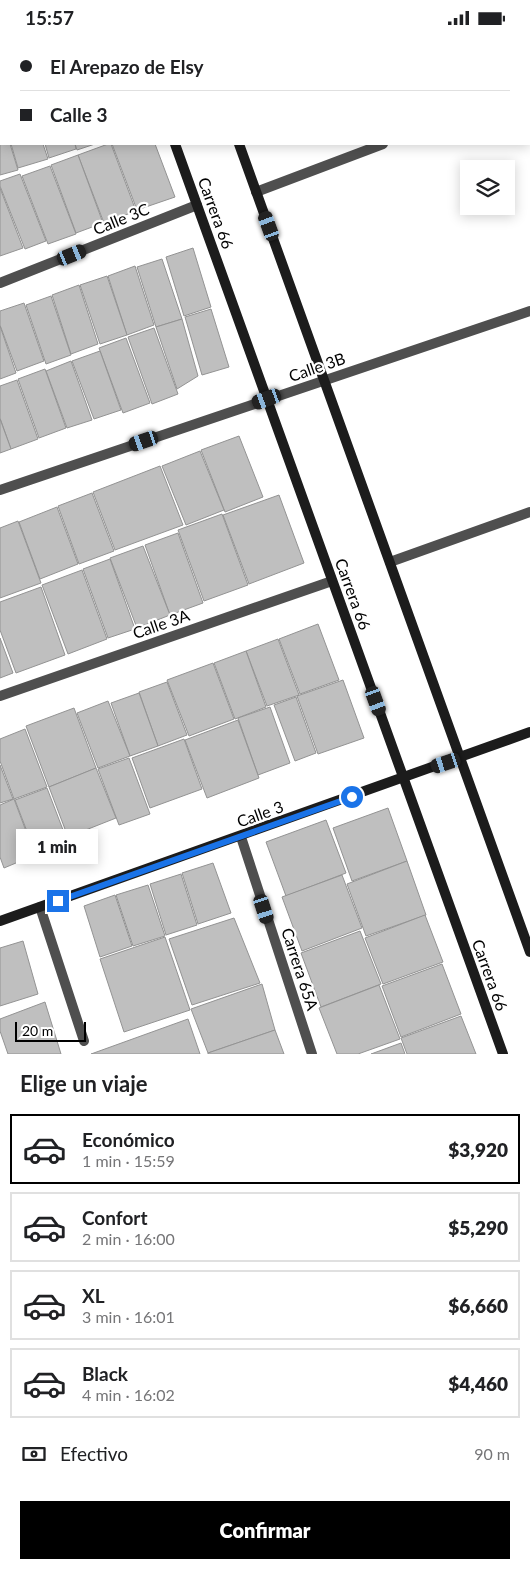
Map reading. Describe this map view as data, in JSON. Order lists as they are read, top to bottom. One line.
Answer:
{"streets":{"main road":["Carrera 66","Calle 3"],"street":["Calle 3C","Calle 3B","Calle 3A","Carrera 65A"]},"crossings":[["Carrera 66","Calle 3C"],["Carrera 66","Calle 3B"],["Carrera 66","Calle 3A"],["Carrera 66","Calle 3"],["Calle 3","Carrera 65A"]],"scale_bar":"20 m","page":{"status":"15:57","banner":["El Arepazo de Elsy","Calle 3"],"bubble":"1 min","scale":"20 m","heading":"Elige un viaje","list":[{"name":"Económico","note":"1 min · 15:59","value":"$3,920"},{"name":"Confort","note":"2 min · 16:00","value":"$5,290"},{"name":"XL","note":"3 min · 16:01","value":"$6,660"},{"name":"Black","note":"4 min · 16:02","value":"$4,460"}],"pay":["Efectivo","90 m"],"buttons":"Confirmar"}}
